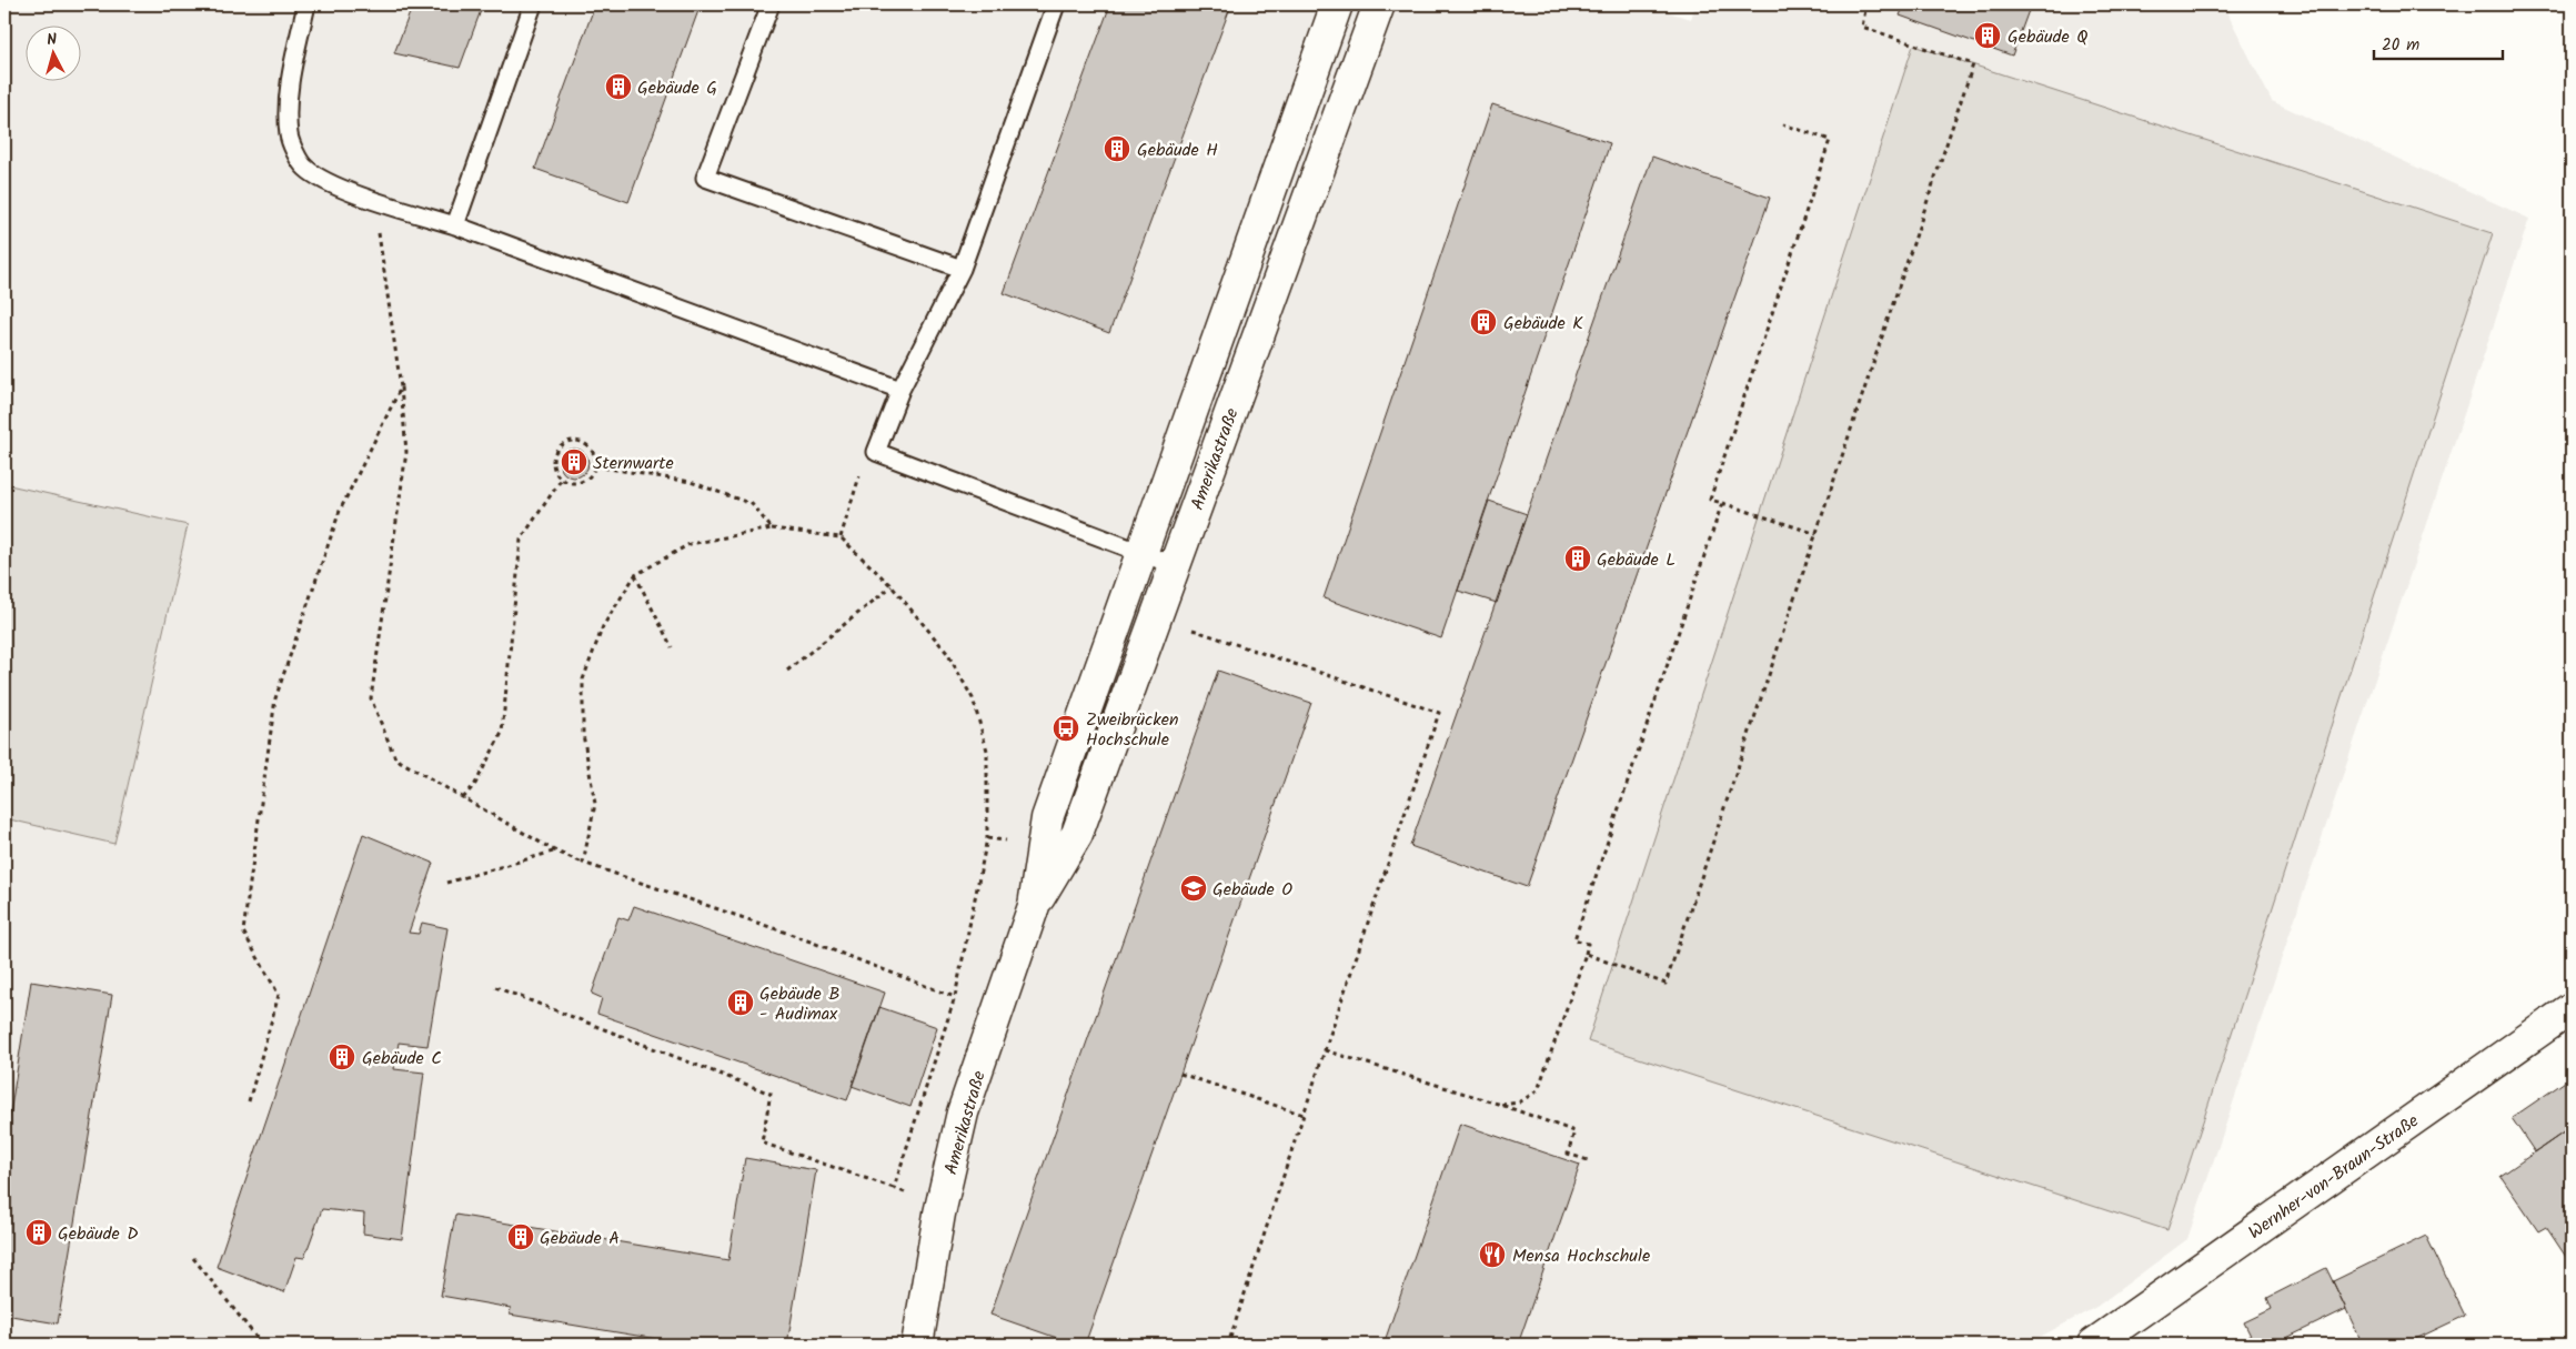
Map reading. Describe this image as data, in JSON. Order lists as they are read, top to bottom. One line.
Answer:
{"streets":{"street":["Amerikastraße","Wernher-von-Braun-Straße"]},"places":{"building":["Gebäude Q","Gebäude G","Gebäude H","Gebäude K","Sternwarte","Gebäude L","Gebäude B - Audimax","Gebäude C","Gebäude D","Gebäude A"],"bus stop":["Zweibrücken Hochschule"],"school or university":["Gebäude O"],"restaurant":["Mensa Hochschule"]},"scale_bar":"20 m","north":"top"}
